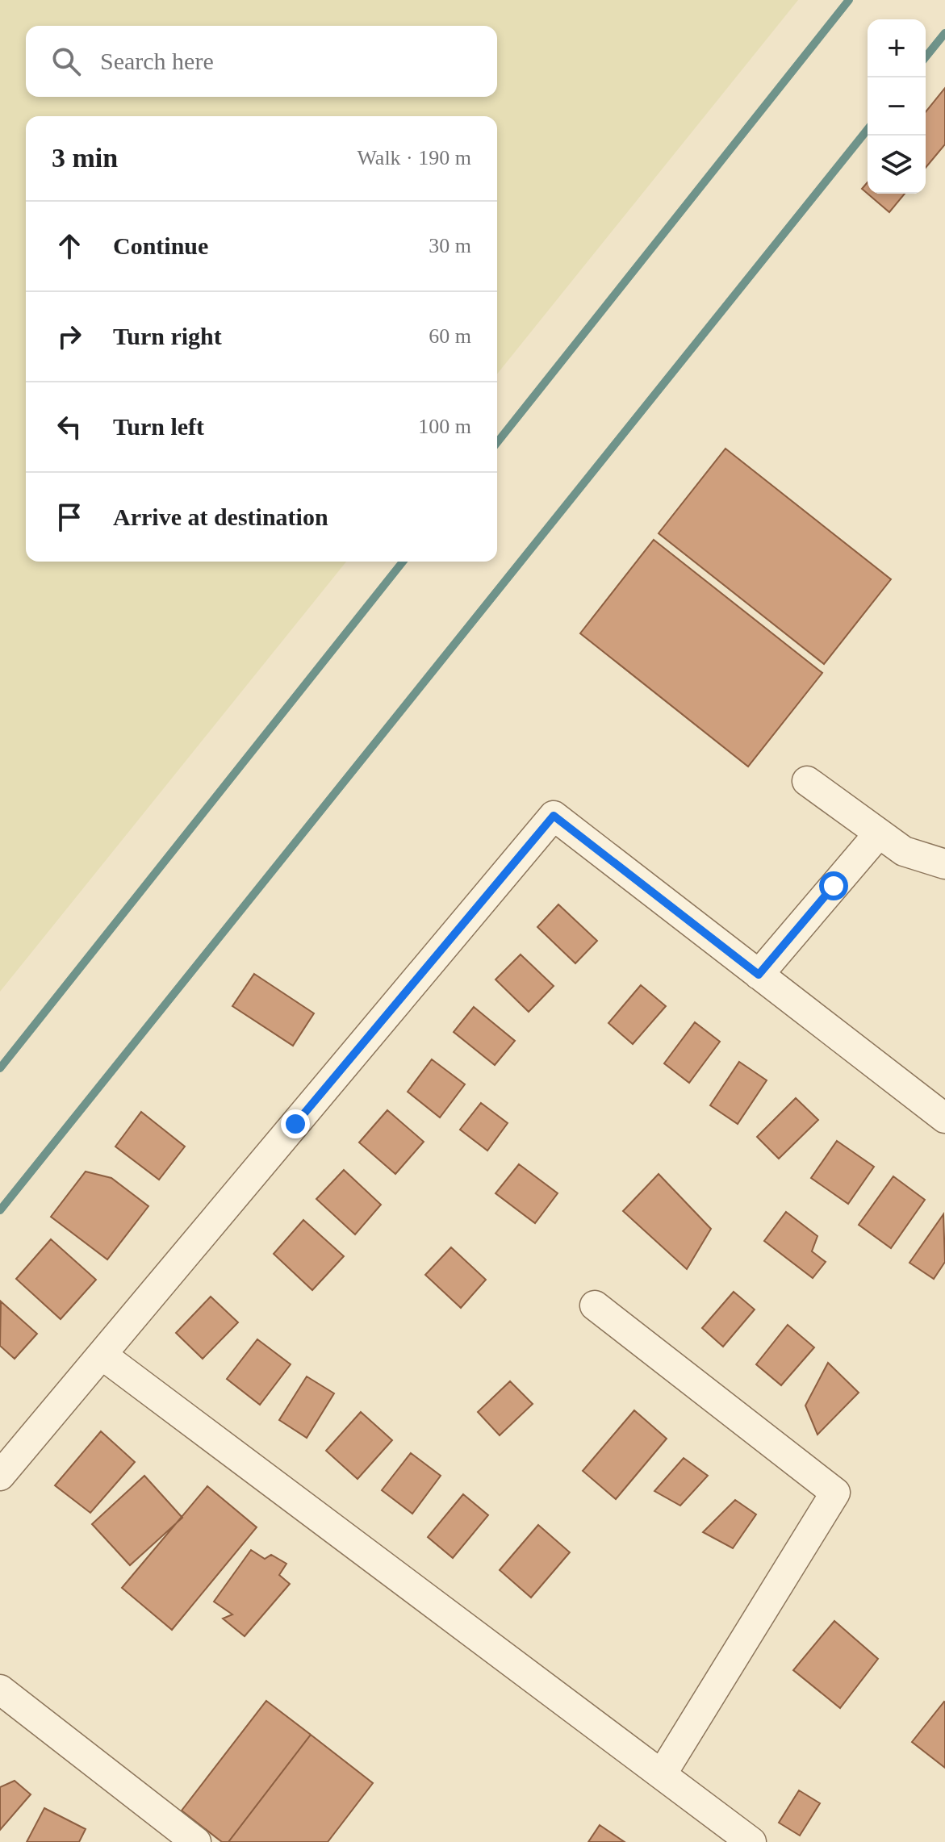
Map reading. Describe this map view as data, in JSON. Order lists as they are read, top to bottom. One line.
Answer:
{"page":{"map_buttons":["+","−"],"search":"Search here","heading":["3 min","Walk · 190 m"],"list":[["Continue","30 m"],["Turn right","60 m"],["Turn left","100 m"],"Arrive at destination"]}}
